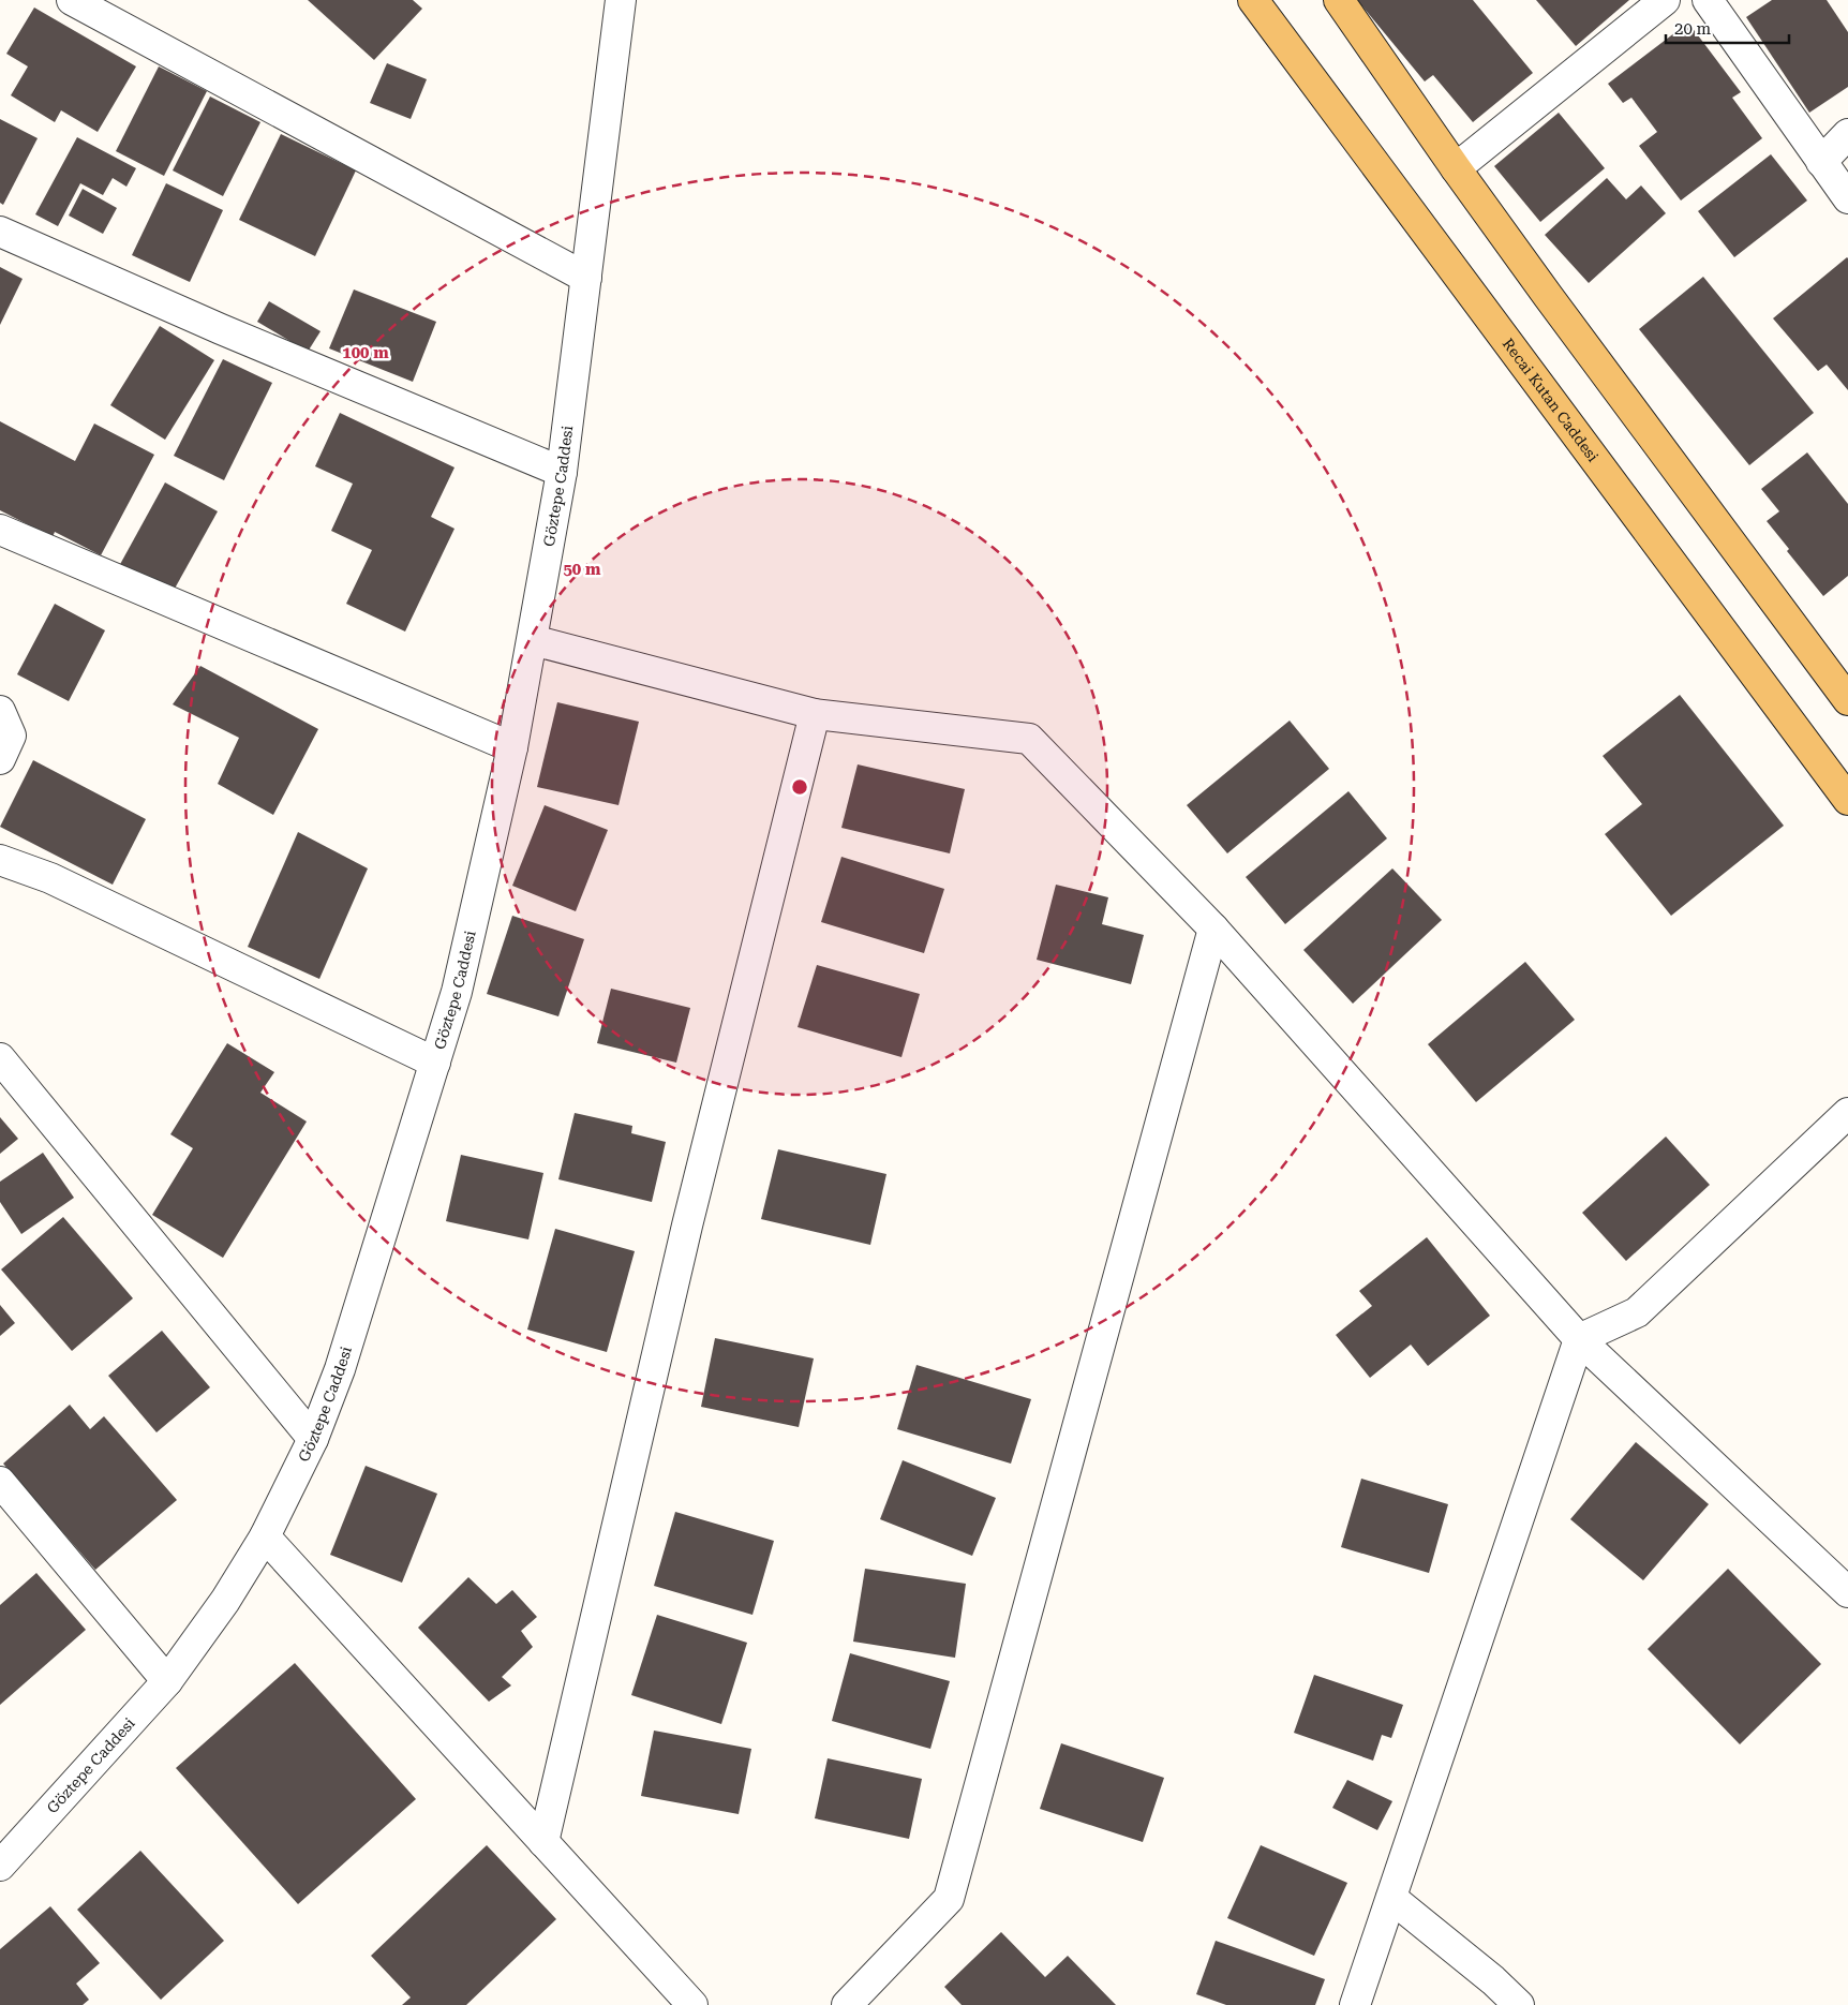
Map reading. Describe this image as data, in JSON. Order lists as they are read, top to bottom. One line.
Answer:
{"streets":{"main road":["Recai Kutan Caddesi"],"street":["Göztepe Caddesi"]},"scale_bar":"20 m","rings":["100 m","50 m"]}
